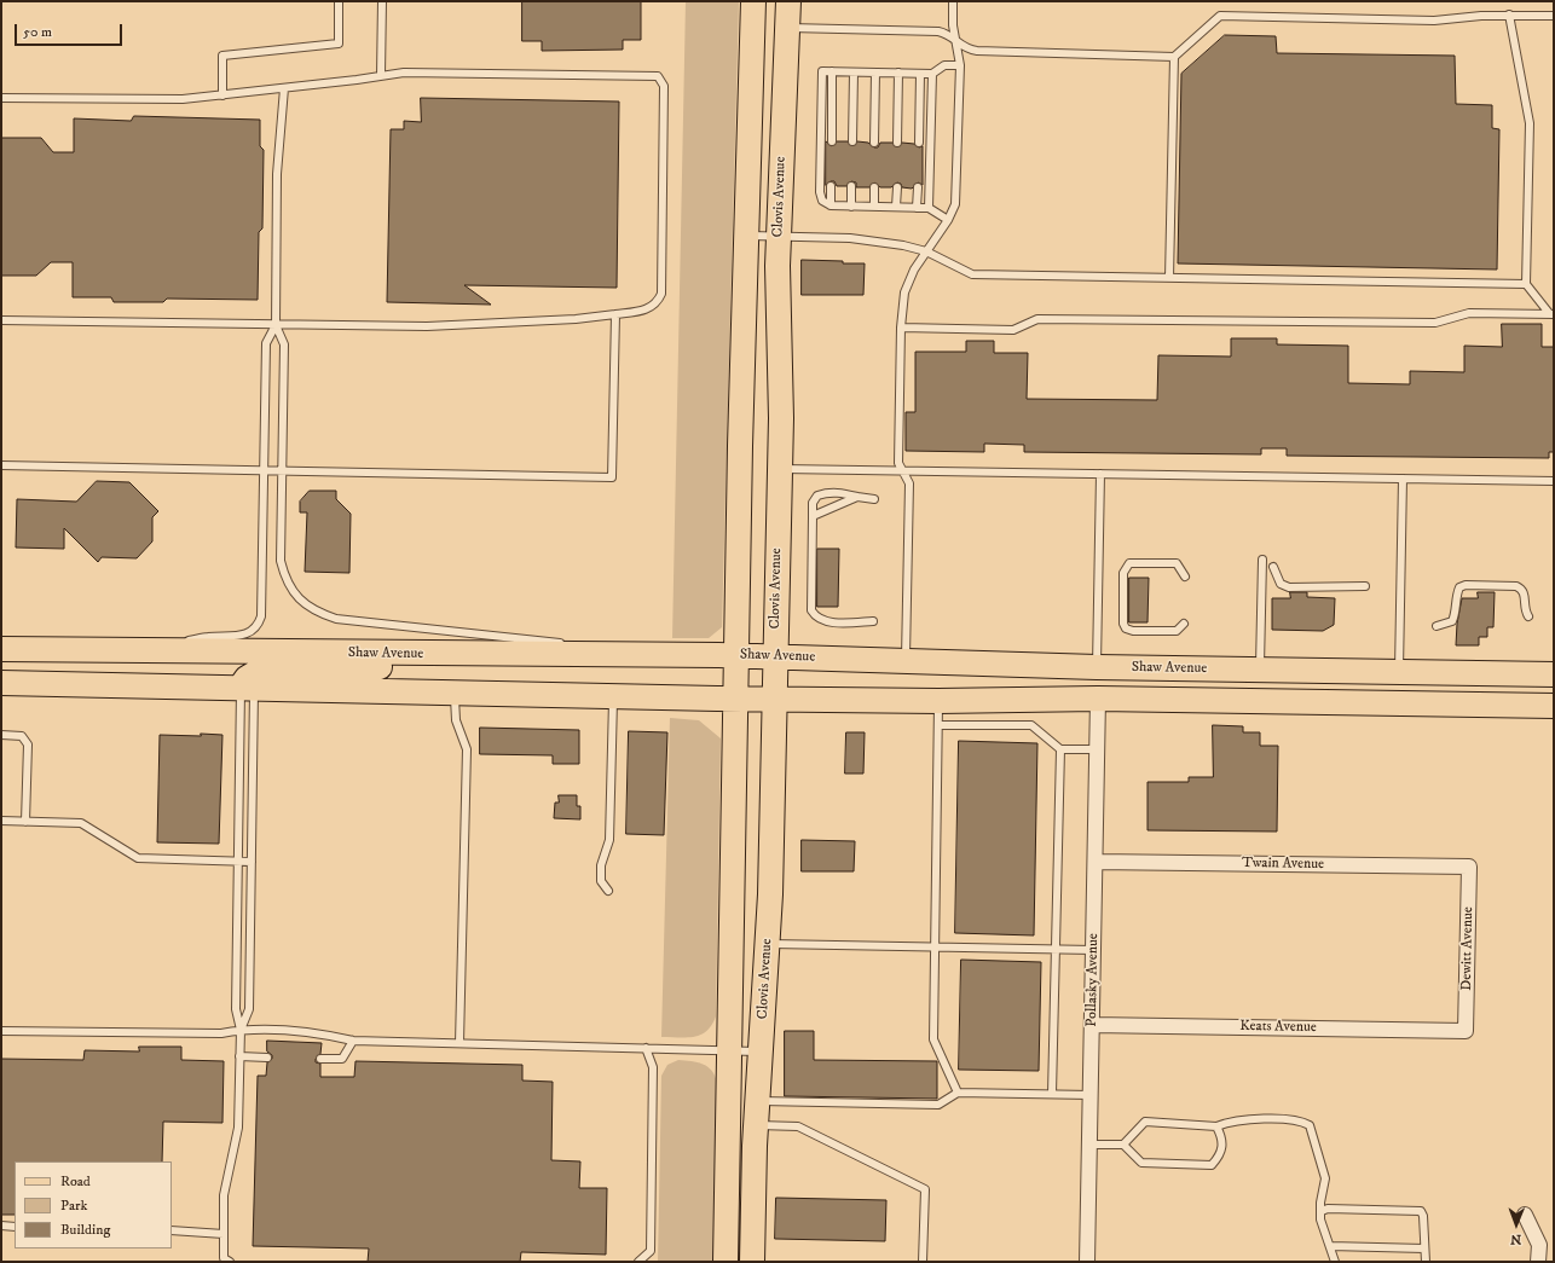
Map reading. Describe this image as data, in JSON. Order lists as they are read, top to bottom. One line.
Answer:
{"streets":{"main road":["Clovis Avenue","Shaw Avenue"],"street":["Twain Avenue","Dewitt Avenue","Pollasky Avenue","Keats Avenue"]},"crossings":[["Clovis Avenue","Shaw Avenue"],["Twain Avenue","Dewitt Avenue"],["Twain Avenue","Pollasky Avenue"],["Dewitt Avenue","Keats Avenue"],["Pollasky Avenue","Keats Avenue"]],"legend":["Road","Park","Building"],"scale_bar":"50 m","north":"bottom"}
